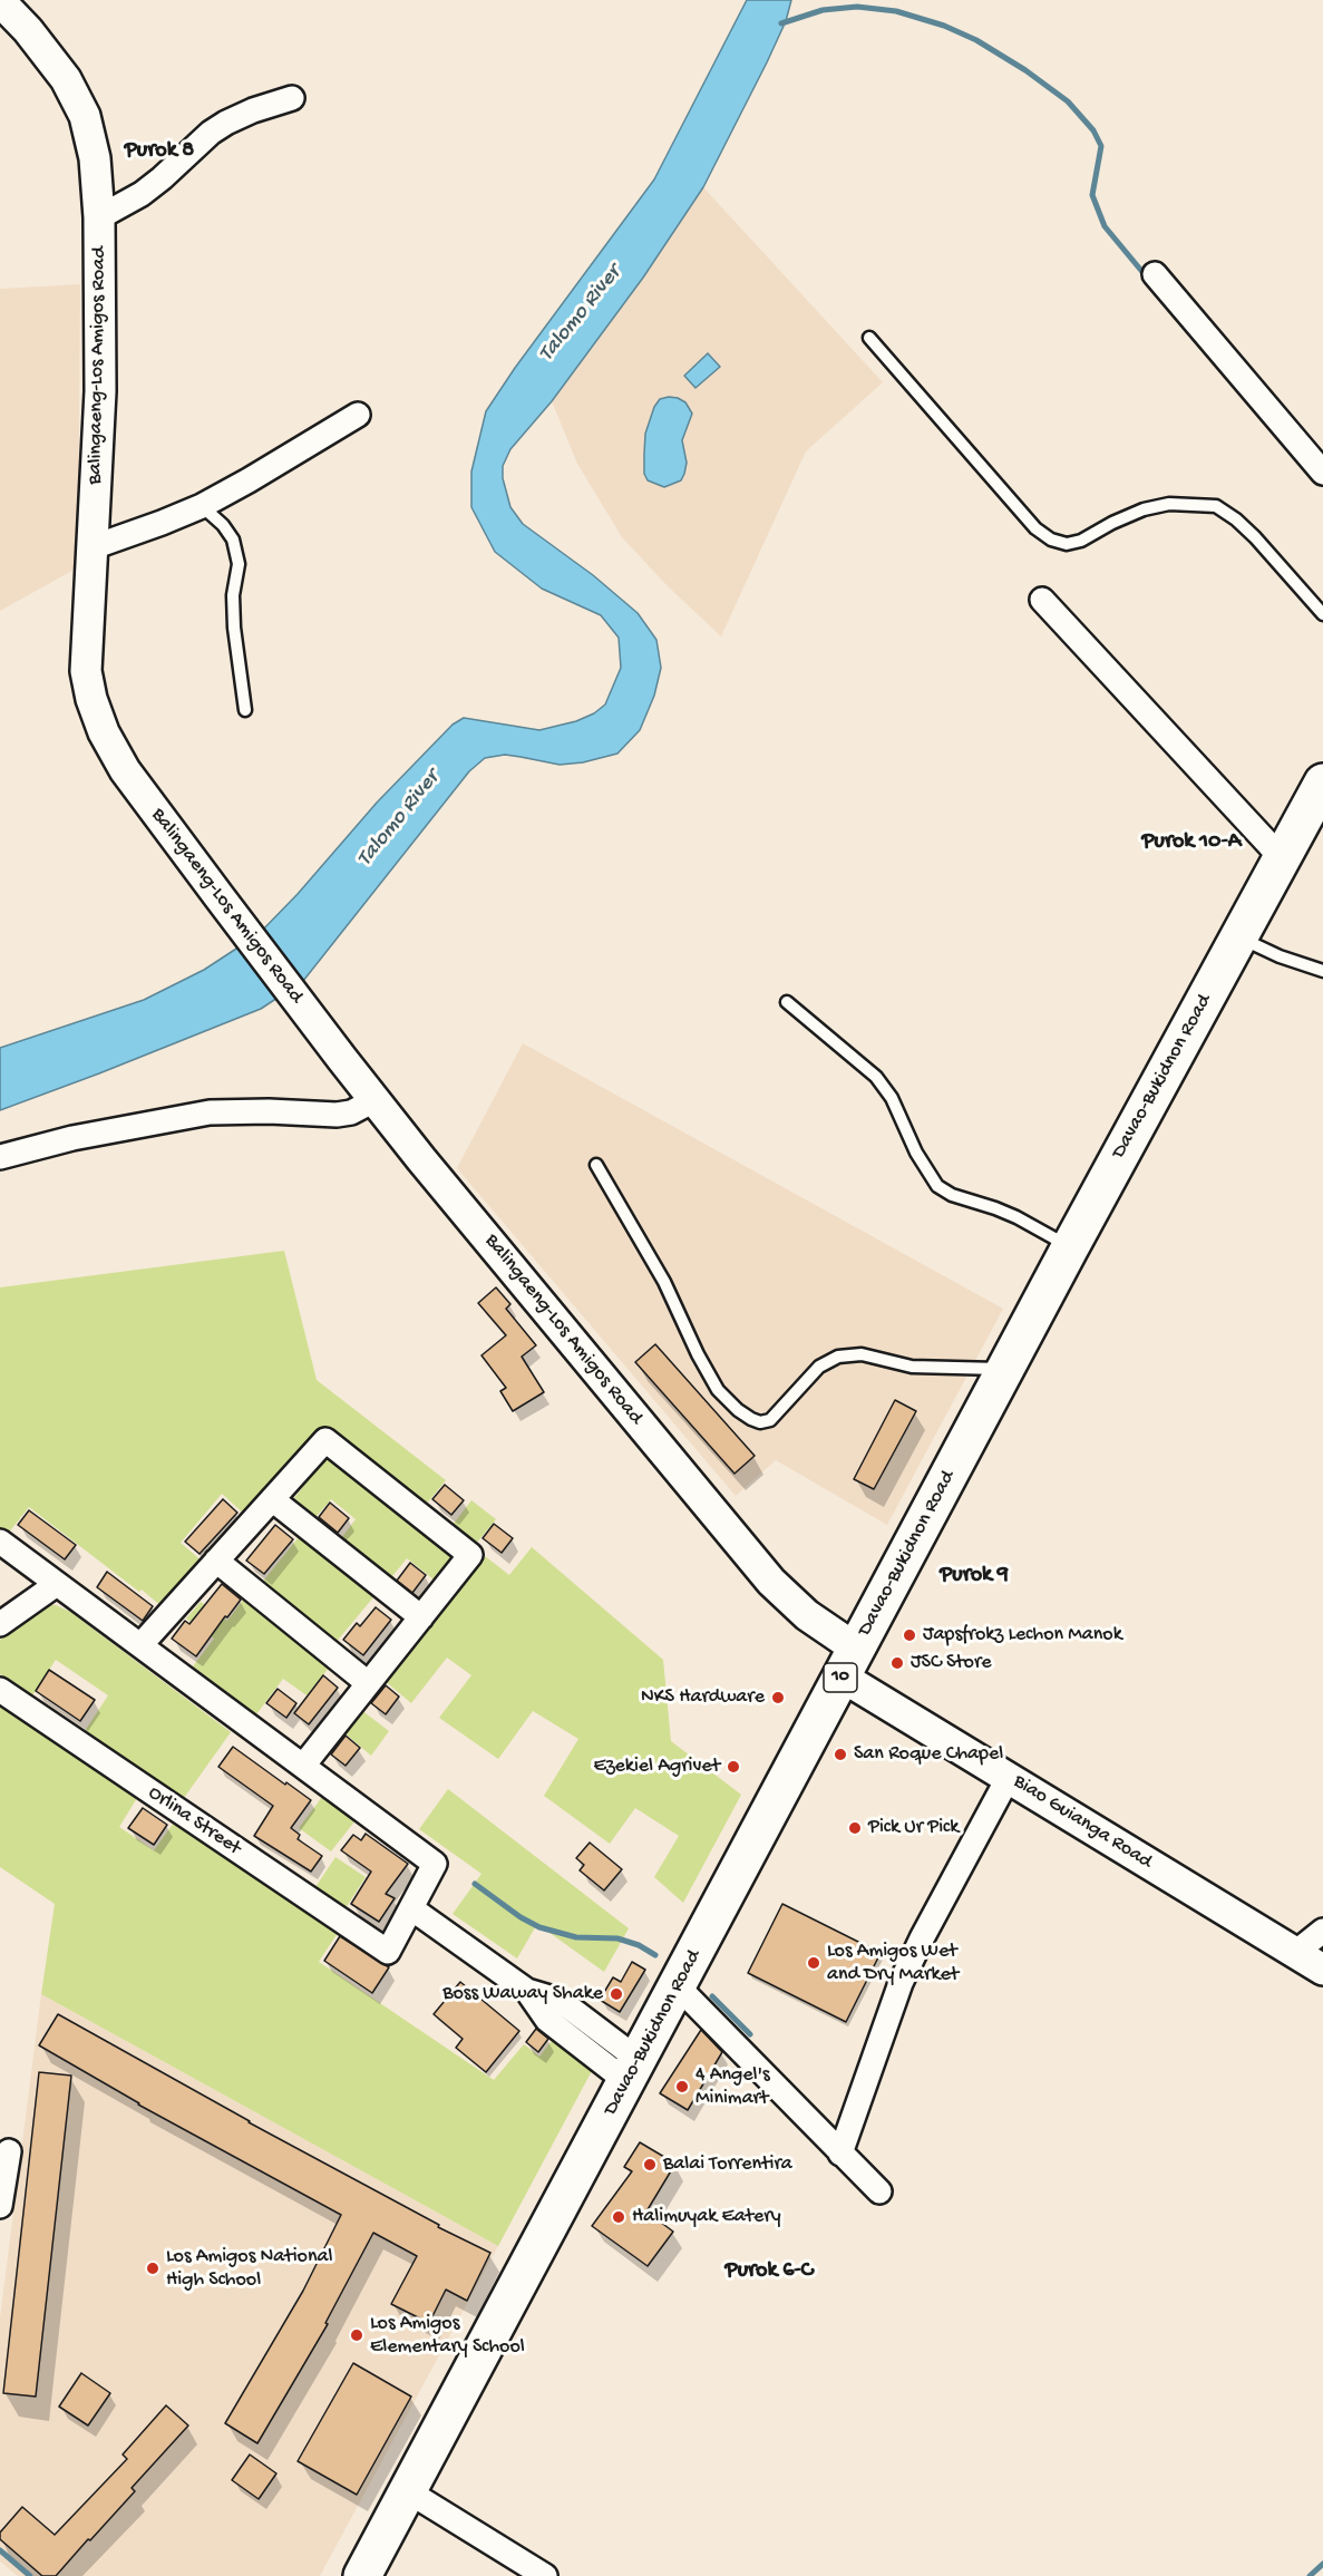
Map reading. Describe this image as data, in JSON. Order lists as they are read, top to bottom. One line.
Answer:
{"streets":{"highway":["Davao-Bukidnon Road","10"],"street":["Balingaeng-Los Amigos Road","Orlina Street","Biao Guianga Road"]},"crossings":[["Balingaeng-Los Amigos Road","Davao-Bukidnon Road"],["Balingaeng-Los Amigos Road","Biao Guianga Road"],["Davao-Bukidnon Road","Biao Guianga Road"]],"districts":["Purok 8","Purok 10-A","Purok 9","Purok 6-C"],"water":["Talomo River"],"places":["Japsfrokz Lechon Manok","JSC Store","NKS Hardware","San Roque Chapel","Ezekiel Agrivet","Pick Ur Pick","Los Amigos Wet and Dry Market","Boss Waway Shake","4 Angel's Minimart","Balai Torrentira","Halimuyak Eatery","Los Amigos National High School","Los Amigos Elementary School"]}
